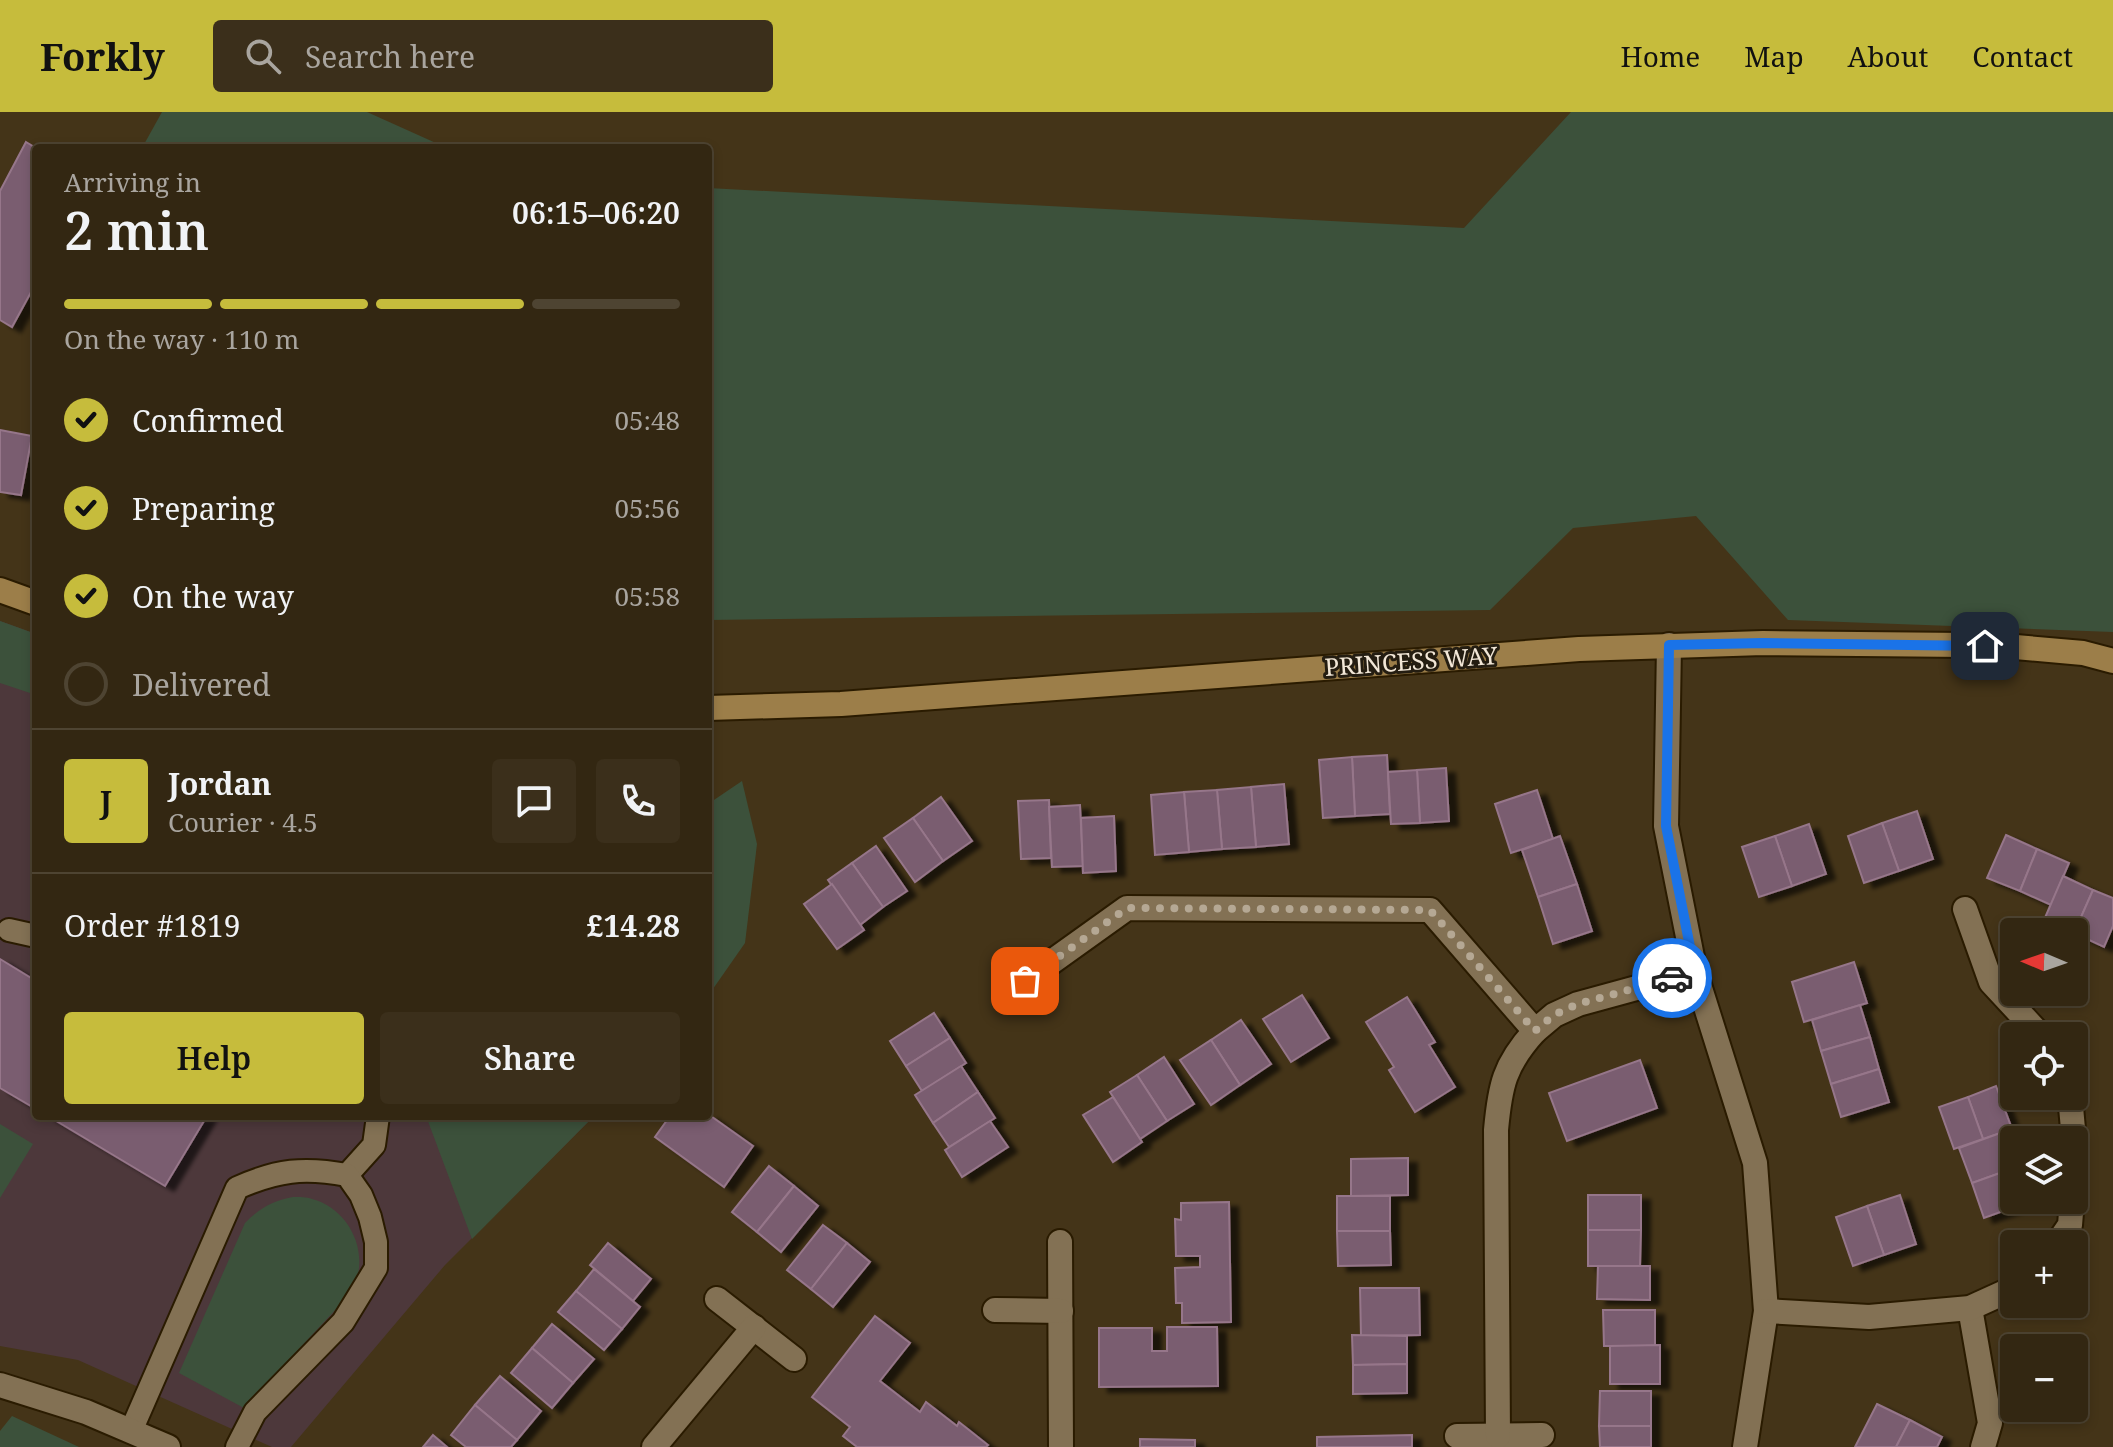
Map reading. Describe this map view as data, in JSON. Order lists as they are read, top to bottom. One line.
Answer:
{"streets":{"street":["PRINCESS WAY"]},"north":"left","page":{"header":"Forkly","search":"Search here","nav":["Home","Map","About","Contact"],"heading":["2 min","Arriving in","06:15–06:20"],"panel":["Jordan","Courier · 4.5","Order #1819","£14.28"],"bar":"On the way · 110 m","list":[["Confirmed","05:48"],["Preparing","05:56"],["On the way","05:58"],"Delivered"],"round":"J","map_buttons":["+","−"],"buttons":["Help","Share"]}}
